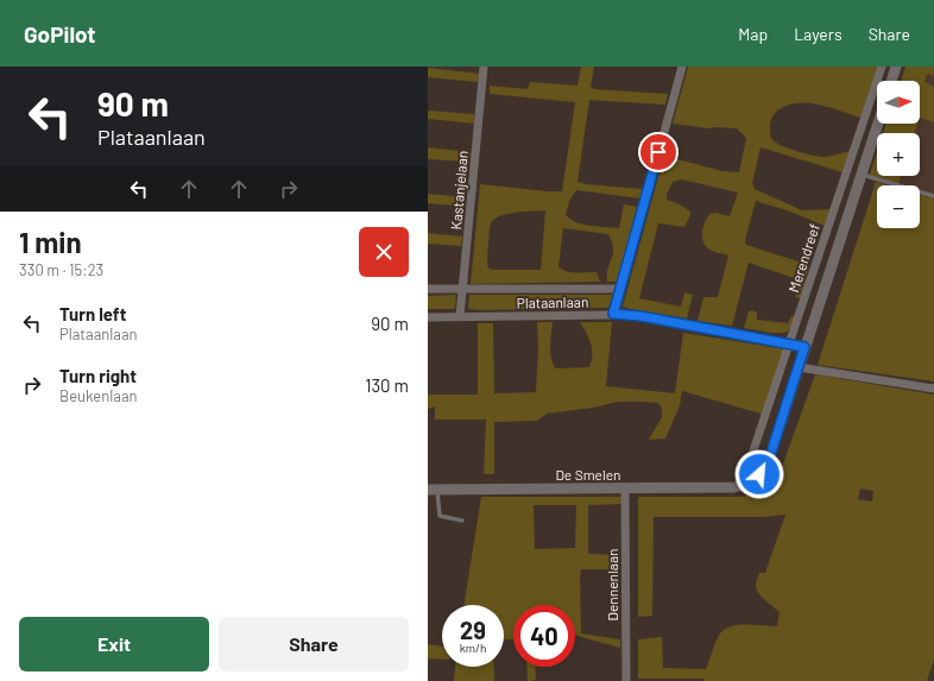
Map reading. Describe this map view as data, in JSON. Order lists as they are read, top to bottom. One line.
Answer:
{"streets":{"street":["Kastanjelaan","Merendreef","Plataanlaan","De Smelen","Dennenlaan"]},"crossings":[["Kastanjelaan","Plataanlaan"],["Merendreef","Plataanlaan"],["Merendreef","De Smelen"],["De Smelen","Dennenlaan"]],"north":"right","page":{"header":"GoPilot","nav":["Map","Layers","Share"],"turn":["90 m","Plataanlaan"],"map_buttons":["+","−"],"heading":["1 min","330 m · 15:23"],"list":[{"name":"Turn left","note":"Plataanlaan","value":"90 m"},{"name":"Turn right","note":"Beukenlaan","value":"130 m"}],"speed":"29 km/h","limit":"40","buttons":["Exit","Share"]}}
